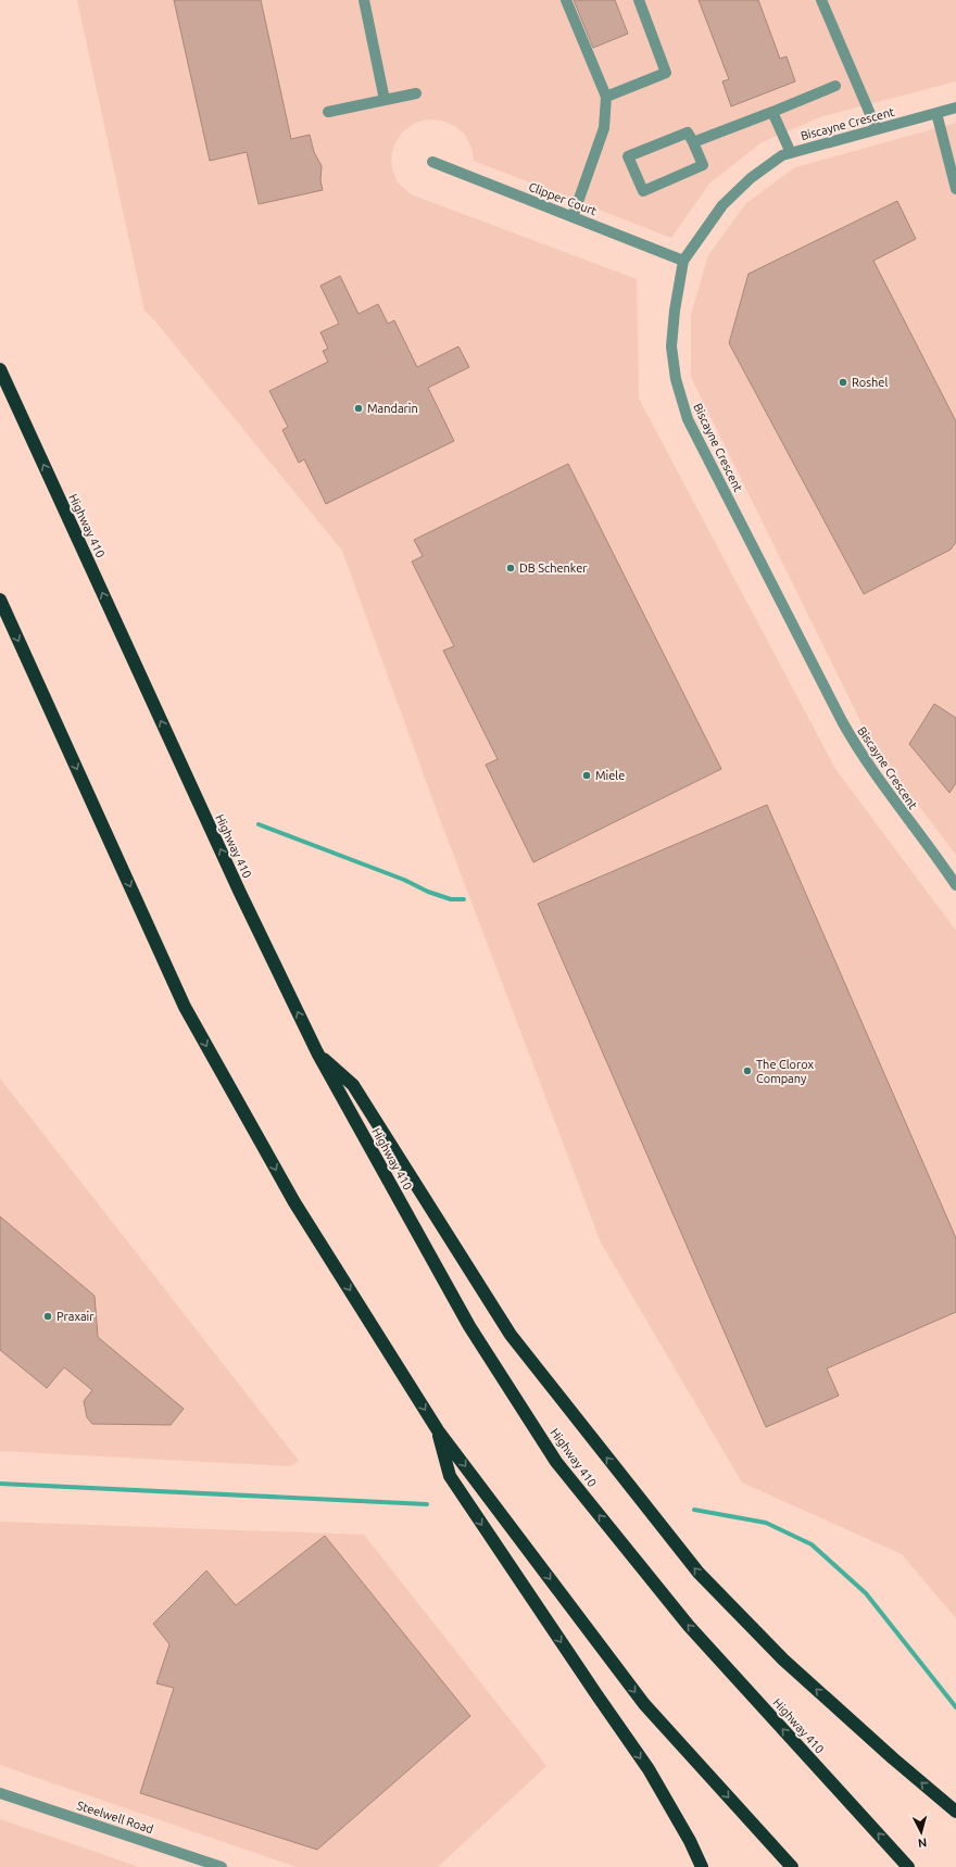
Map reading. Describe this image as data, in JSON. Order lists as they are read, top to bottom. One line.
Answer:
{"streets":{"highway":["Highway 410"],"street":["Biscayne Crescent","Clipper Court","Steelwell Road"]},"crossings":[["Biscayne Crescent","Clipper Court"]],"places":["Roshel","Mandarin","DB Schenker","Miele","The Clorox Company","Praxair"],"north":"bottom"}
